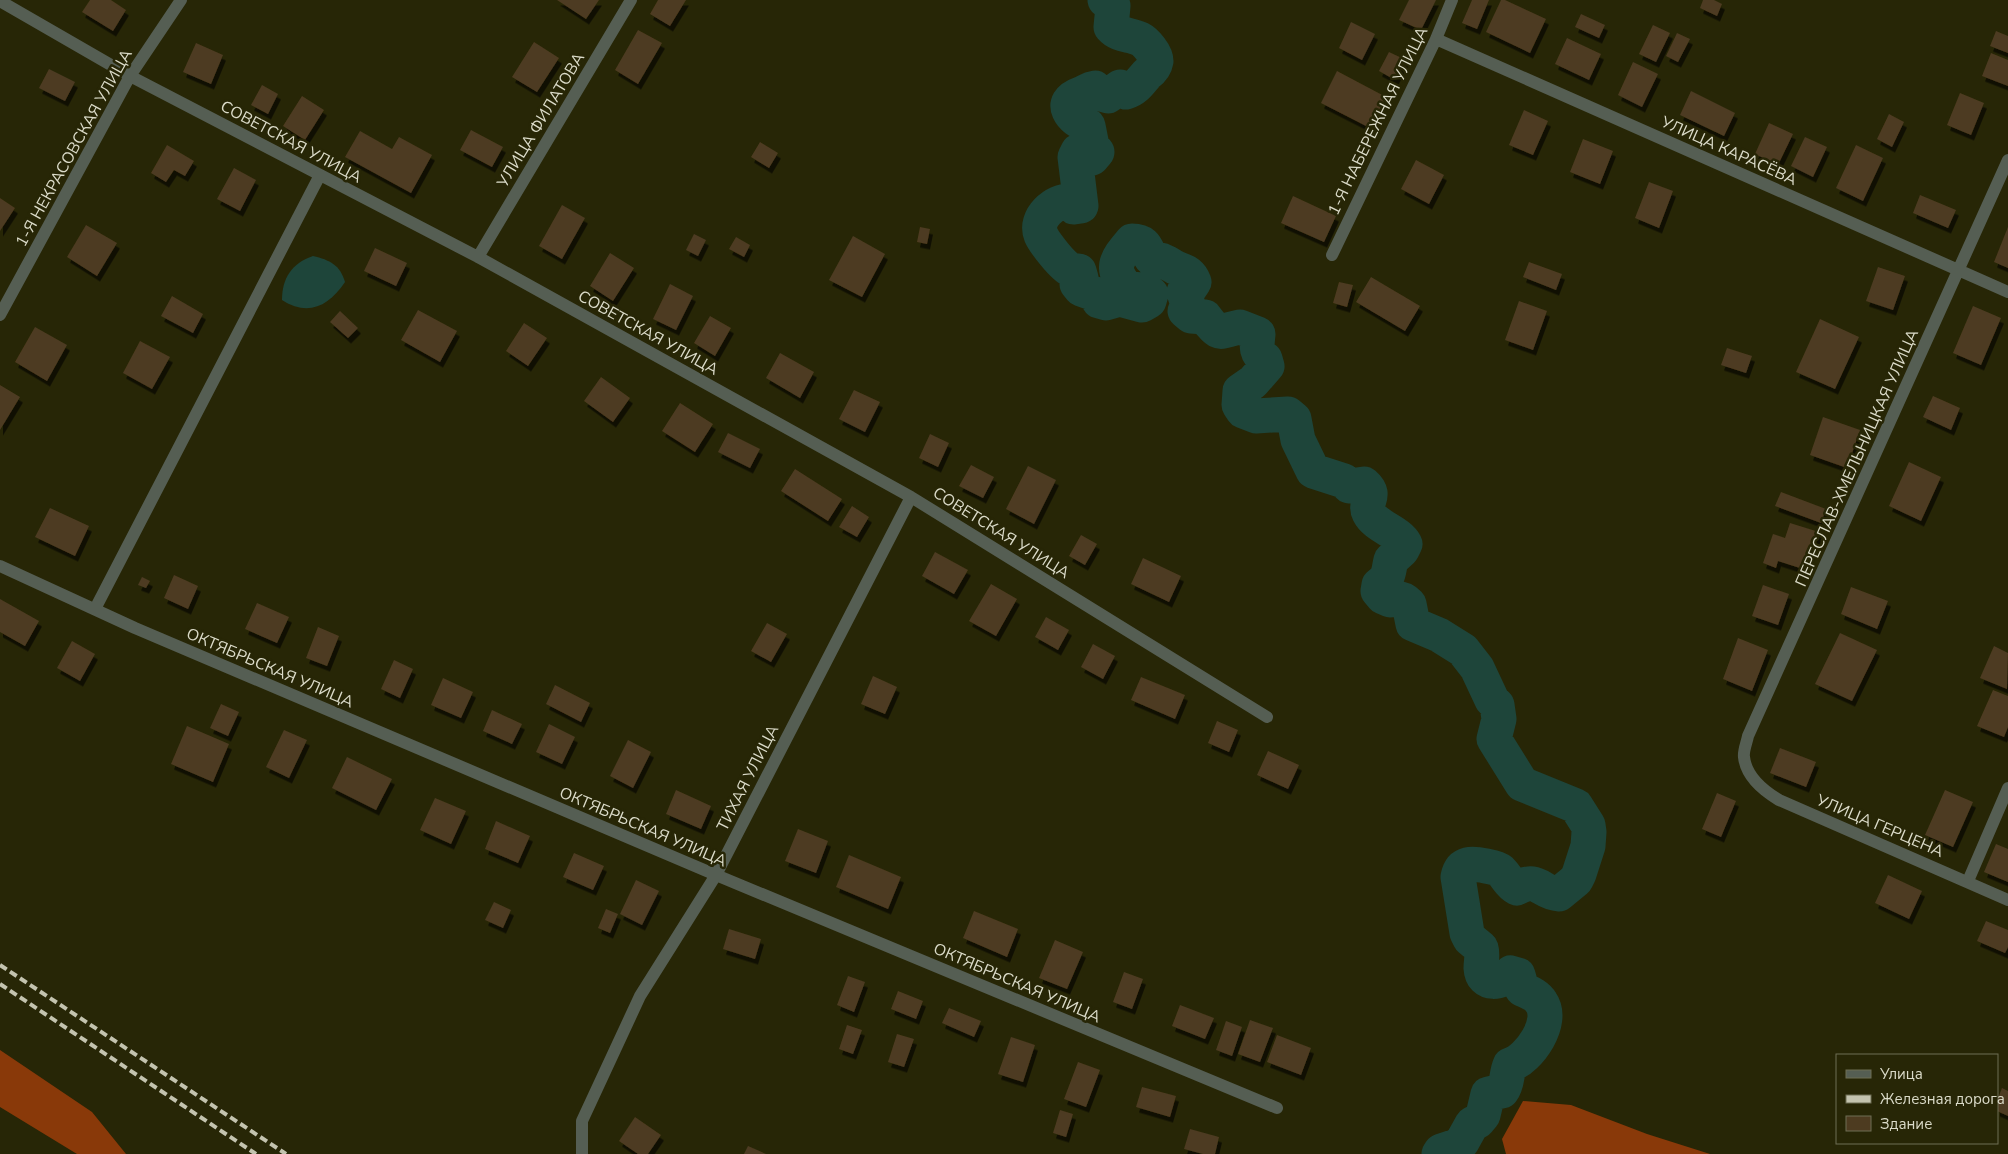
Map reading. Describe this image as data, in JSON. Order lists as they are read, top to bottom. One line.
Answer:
{"streets":{"street":["УЛИЦА ФИЛАТОВА","1-Я НАБЕРЕЖНАЯ УЛИЦА","СОВЕТСКАЯ УЛИЦА","1-Я НЕКРАСОВСКАЯ УЛИЦА","УЛИЦА КАРАСЁВА","ПЕРЕСЛАВ-ХМЕЛЬНИЦКАЯ УЛИЦА","ОКТЯБРЬСКАЯ УЛИЦА","ТИХАЯ УЛИЦА","УЛИЦА ГЕРЦЕНА"]},"crossings":[["УЛИЦА ФИЛАТОВА","СОВЕТСКАЯ УЛИЦА"],["1-Я НАБЕРЕЖНАЯ УЛИЦА","УЛИЦА КАРАСЁВА"],["СОВЕТСКАЯ УЛИЦА","1-Я НЕКРАСОВСКАЯ УЛИЦА"],["СОВЕТСКАЯ УЛИЦА","ТИХАЯ УЛИЦА"],["УЛИЦА КАРАСЁВА","ПЕРЕСЛАВ-ХМЕЛЬНИЦКАЯ УЛИЦА"],["ПЕРЕСЛАВ-ХМЕЛЬНИЦКАЯ УЛИЦА","УЛИЦА ГЕРЦЕНА"],["ОКТЯБРЬСКАЯ УЛИЦА","ТИХАЯ УЛИЦА"]],"legend":["Улица","Железная дорога","Здание"]}
